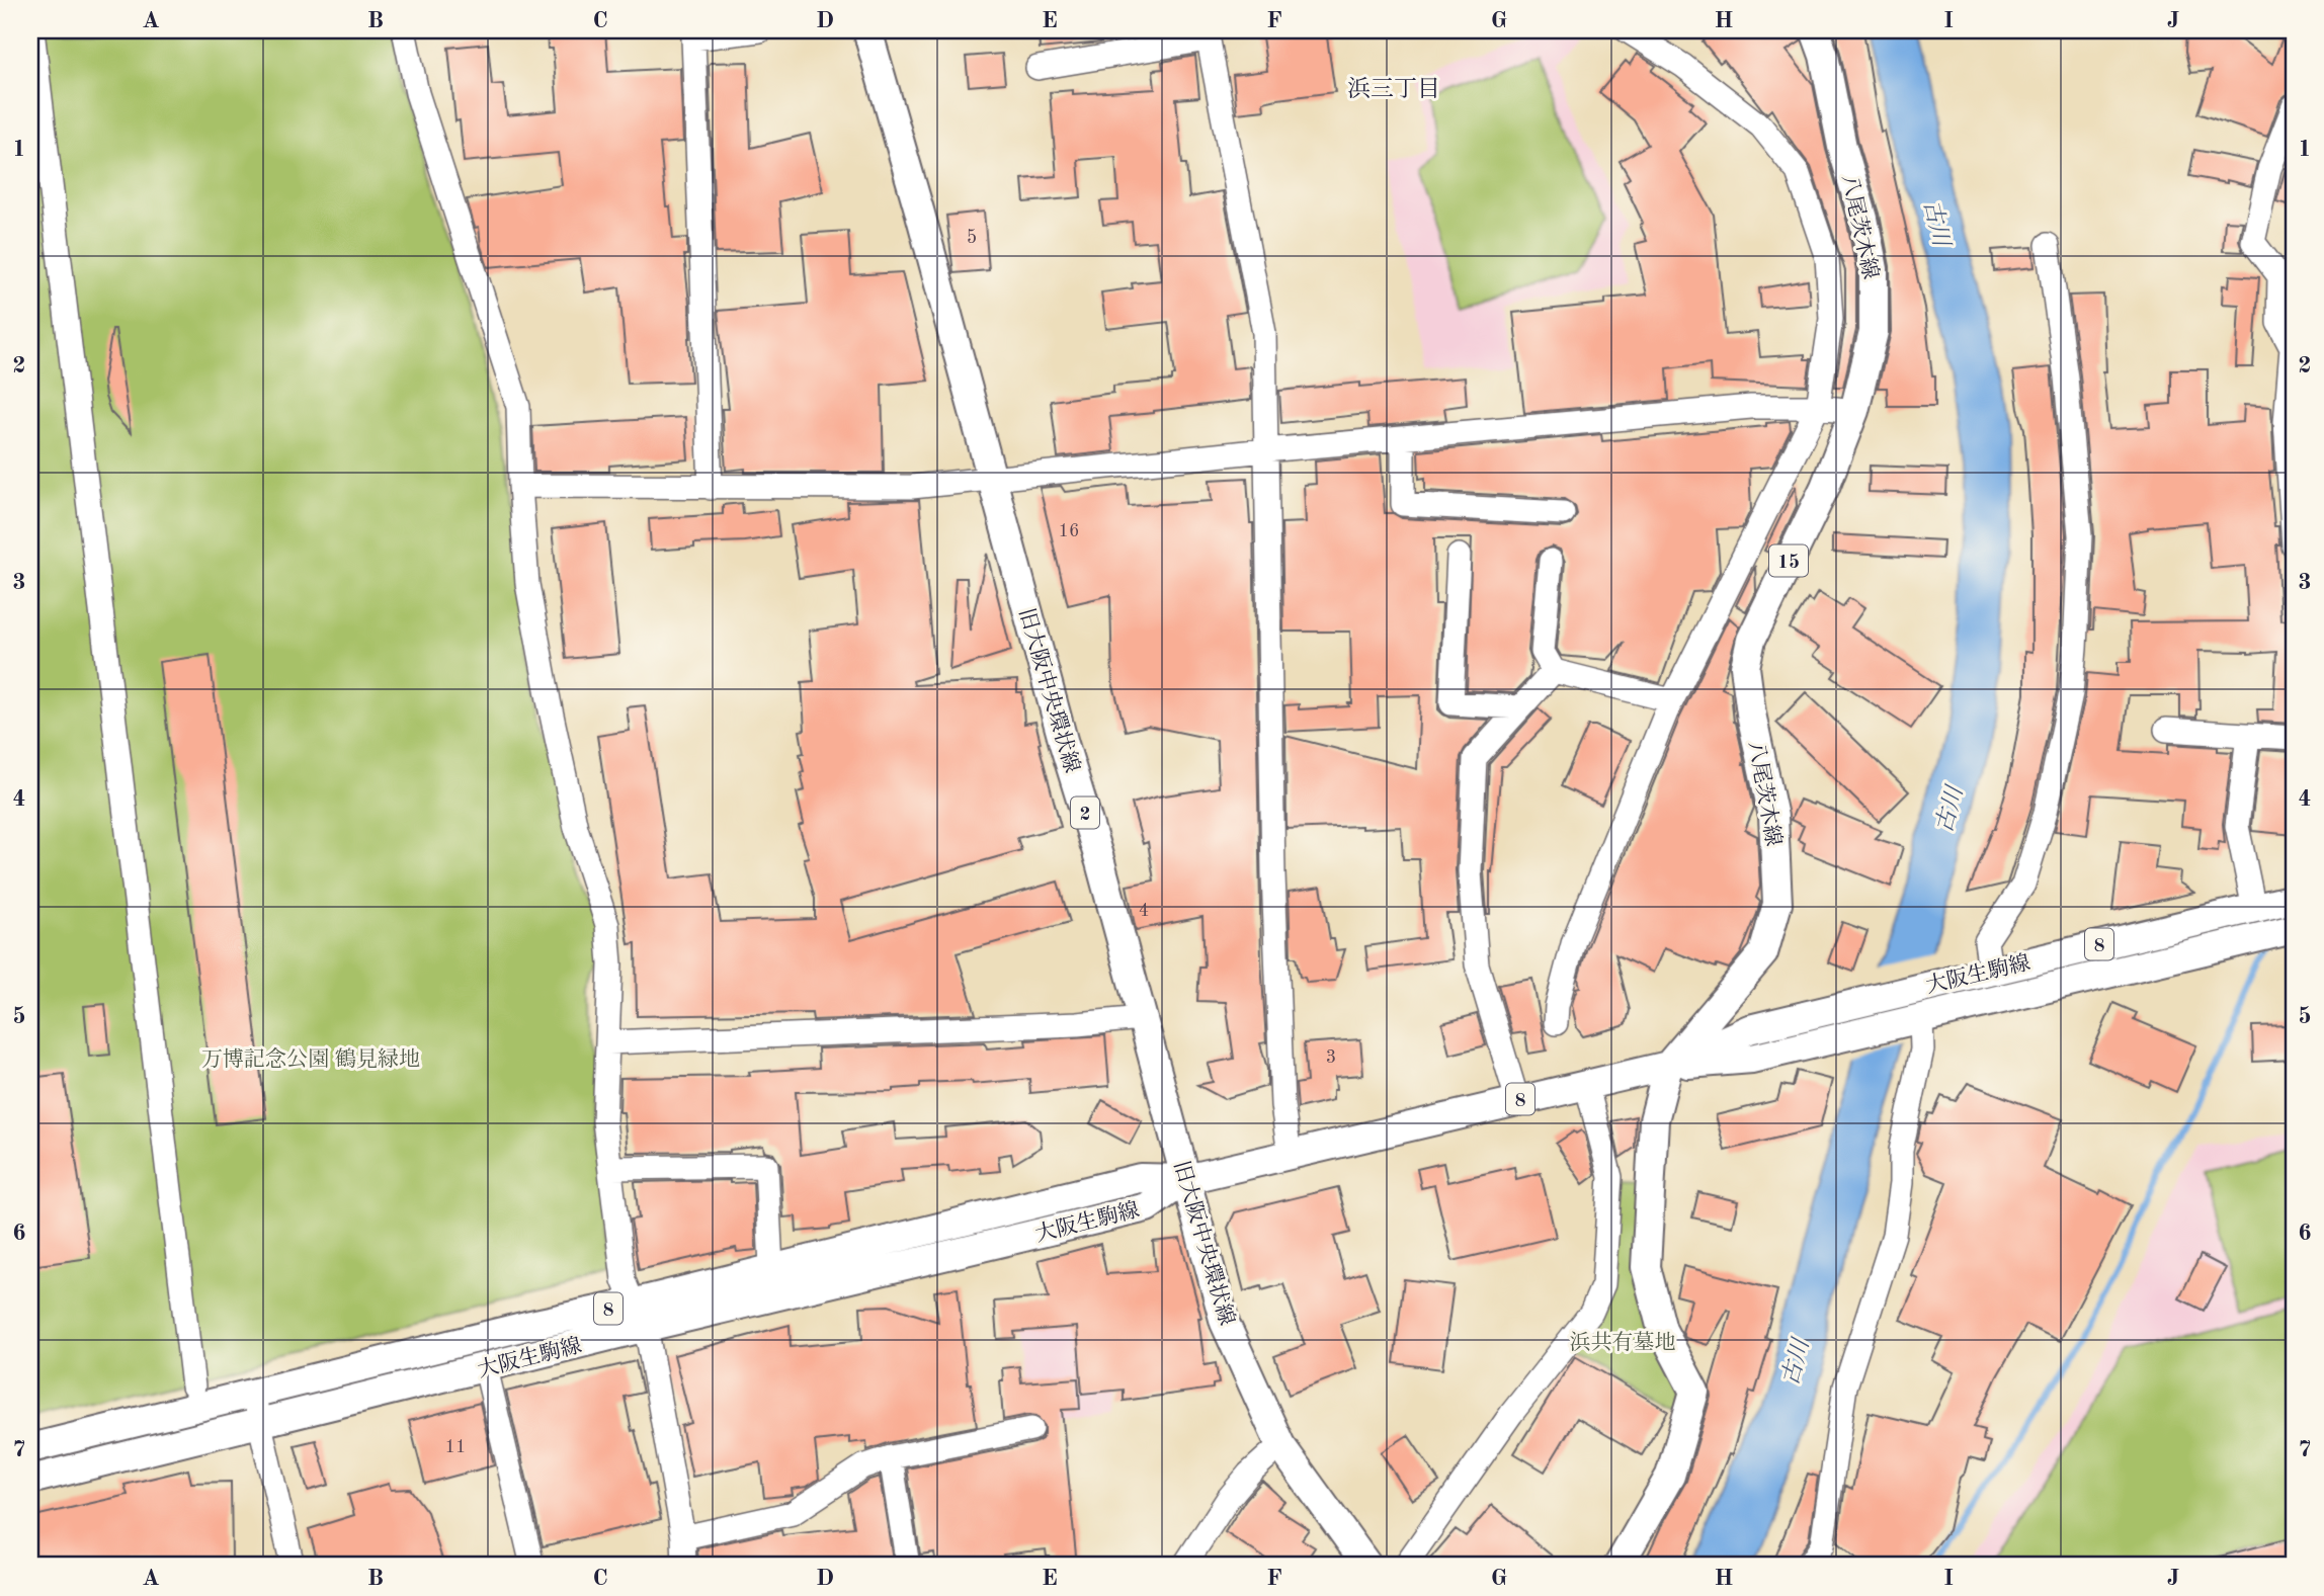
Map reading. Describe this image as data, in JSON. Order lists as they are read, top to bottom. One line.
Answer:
{"streets":{"main road":["八尾茨木線","15","旧大阪中央環状線","2","8","大阪生駒線"]},"crossings":[["八尾茨木線","大阪生駒線"],["旧大阪中央環状線","大阪生駒線"]],"districts":["浜三丁目"],"water":["古川"],"parks":["万博記念公園 鶴見緑地","浜共有墓地"],"house_numbers":["5","16","4","3","11"],"grid":{"columns":["A","B","C","D","E","F","G","H","I","J"],"rows":["1","2","3","4","5","6","7"]}}
